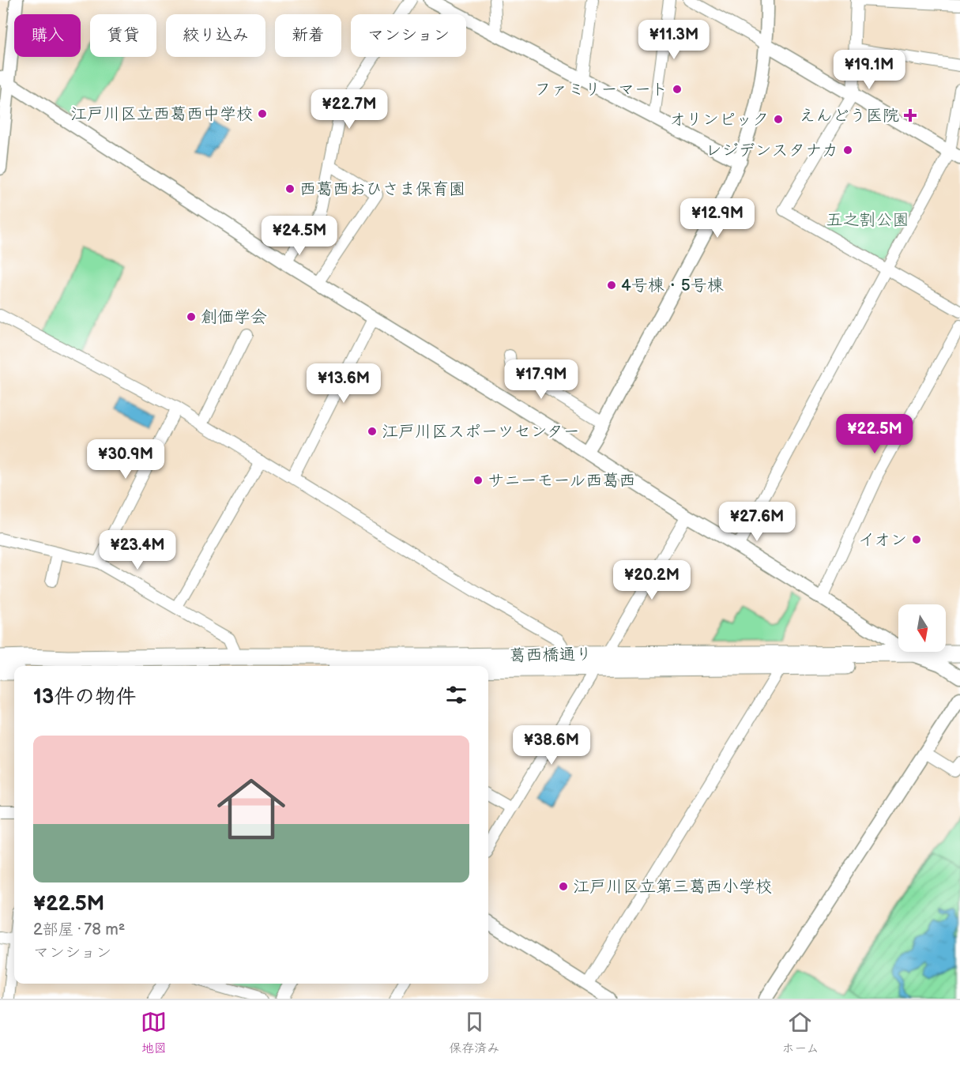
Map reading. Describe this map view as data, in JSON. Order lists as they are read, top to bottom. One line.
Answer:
{"streets":{"main road":["葛西橋通り"]},"parks":["五之割公園"],"places":{"other":["ファミリーマート","江戸川区立西葛西中学校","オリンピック","レジデンスタナカ","西葛西おひさま保育園","4号棟・5号棟","創価学会","江戸川区スポーツセンター","サニーモール西葛西","イオン","江戸川区立第三葛西小学校"],"health":["えんどう医院"]},"north":"bottom","page":{"chip":["購入","賃貸","絞り込み","新着","マンション"],"price":["¥11.3M","¥19.1M","¥22.7M","¥12.9M","¥24.5M","¥17.9M","¥13.6M","¥22.5M","¥30.9M","¥27.6M","¥23.4M","¥20.2M","¥38.6M"],"heading":"13件の物件","list":[{"name":"¥22.5M","note":"2部屋 · 78 m² · マンション"}],"tabs":["地図","保存済み","ホーム"]}}
